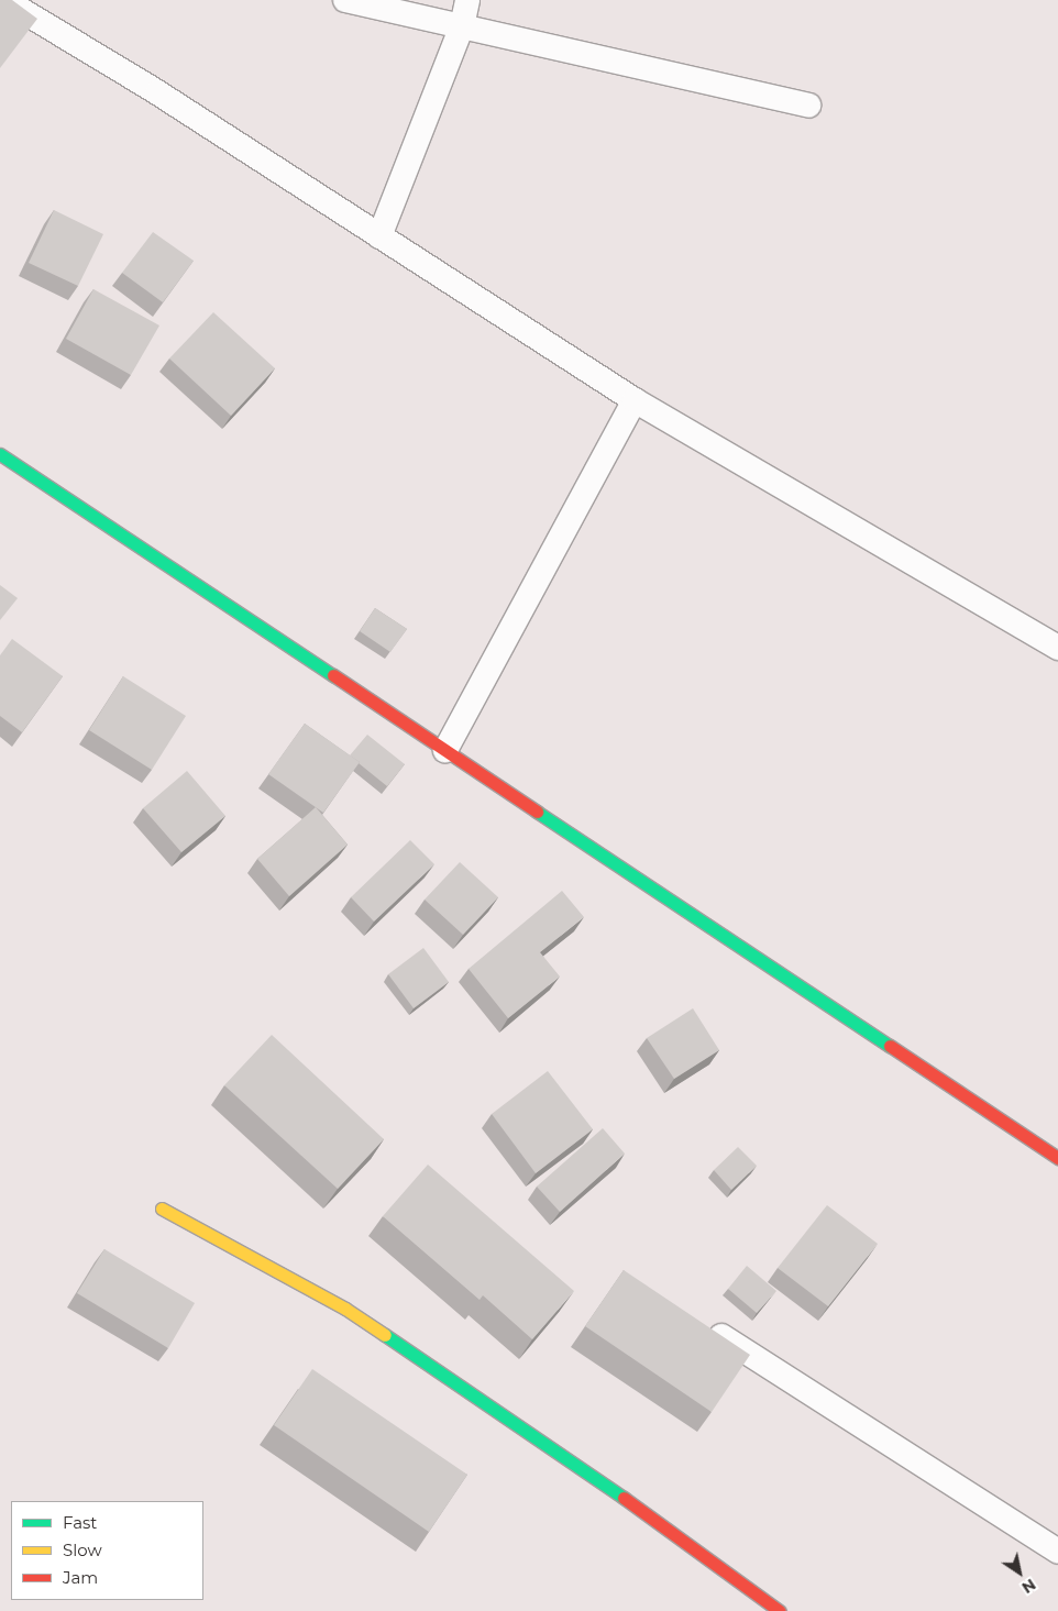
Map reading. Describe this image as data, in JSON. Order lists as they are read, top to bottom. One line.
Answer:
{"legend":["Fast","Slow","Jam"],"north":"bottom right"}
